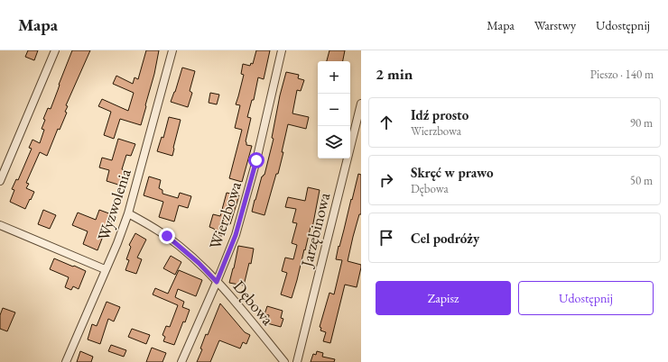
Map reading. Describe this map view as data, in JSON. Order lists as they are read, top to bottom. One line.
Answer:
{"streets":{"street":["Wyzwolenia","Wierzbowa","Jarzębinowa","Dębowa"]},"crossings":[["Wyzwolenia","Dębowa"],["Wierzbowa","Dębowa"]],"page":{"header":"Mapa","nav":["Mapa","Warstwy","Udostępnij"],"heading":["2 min","Pieszo · 140 m"],"map_buttons":["+","−"],"list":[["Idź prosto","Wierzbowa","90 m"],["Skręć w prawo","Dębowa","50 m"],"Cel podróży"],"buttons":["Zapisz","Udostępnij"]}}
